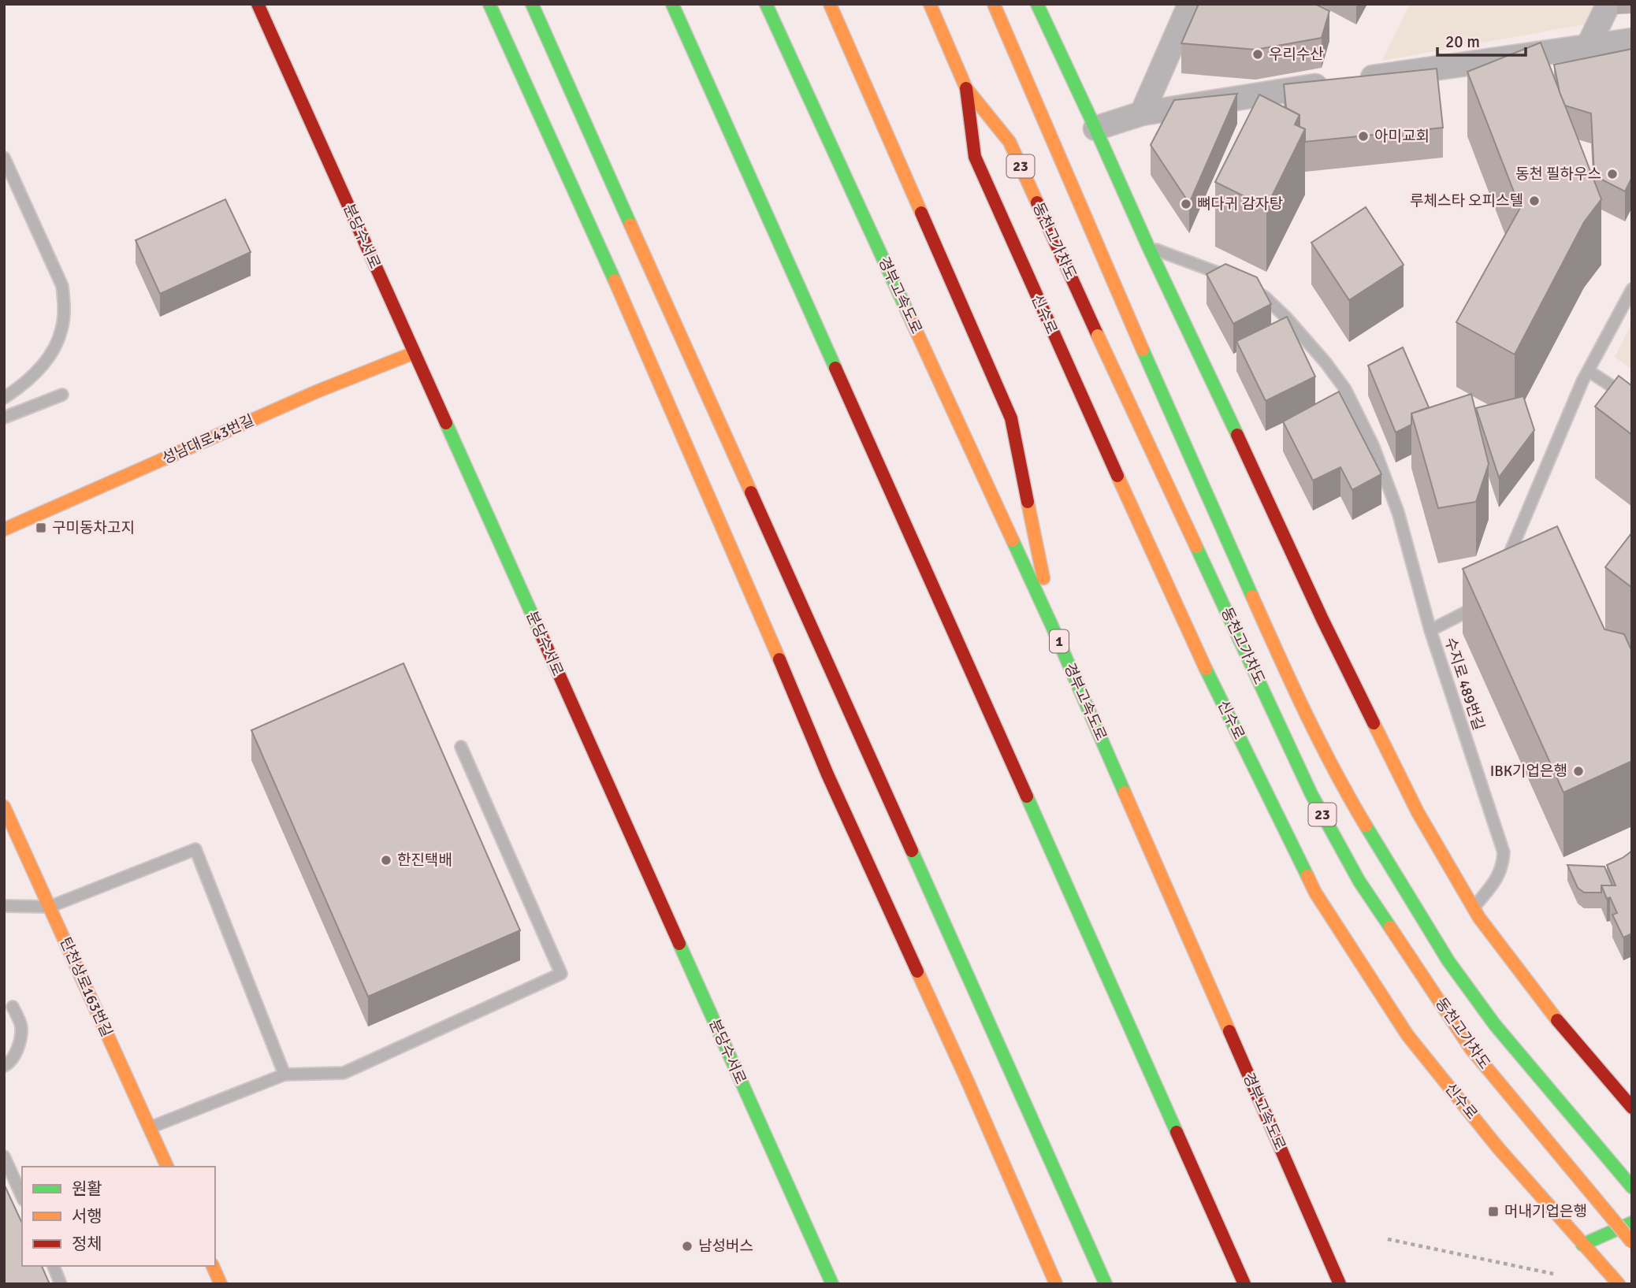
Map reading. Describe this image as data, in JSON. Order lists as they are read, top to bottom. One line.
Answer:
{"streets":{"main road":["23","분당수서로","동천고가차도","경부고속도로","신수로","성남대로43번길","1","탄천상로163번길"],"lane":["수지로 489번길"]},"crossings":[["분당수서로","성남대로43번길"],["동천고가차도","신수로"]],"places":{"other":["우리수산","아미교회","동천 필하우스","루체스타 오피스텔","뼈다귀 감자탕","IBK기업은행","한진택배","남성버스"],"transit":["구미동차고지","머내기업은행"]},"legend":["원활","서행","정체"],"scale_bar":"20 m"}
